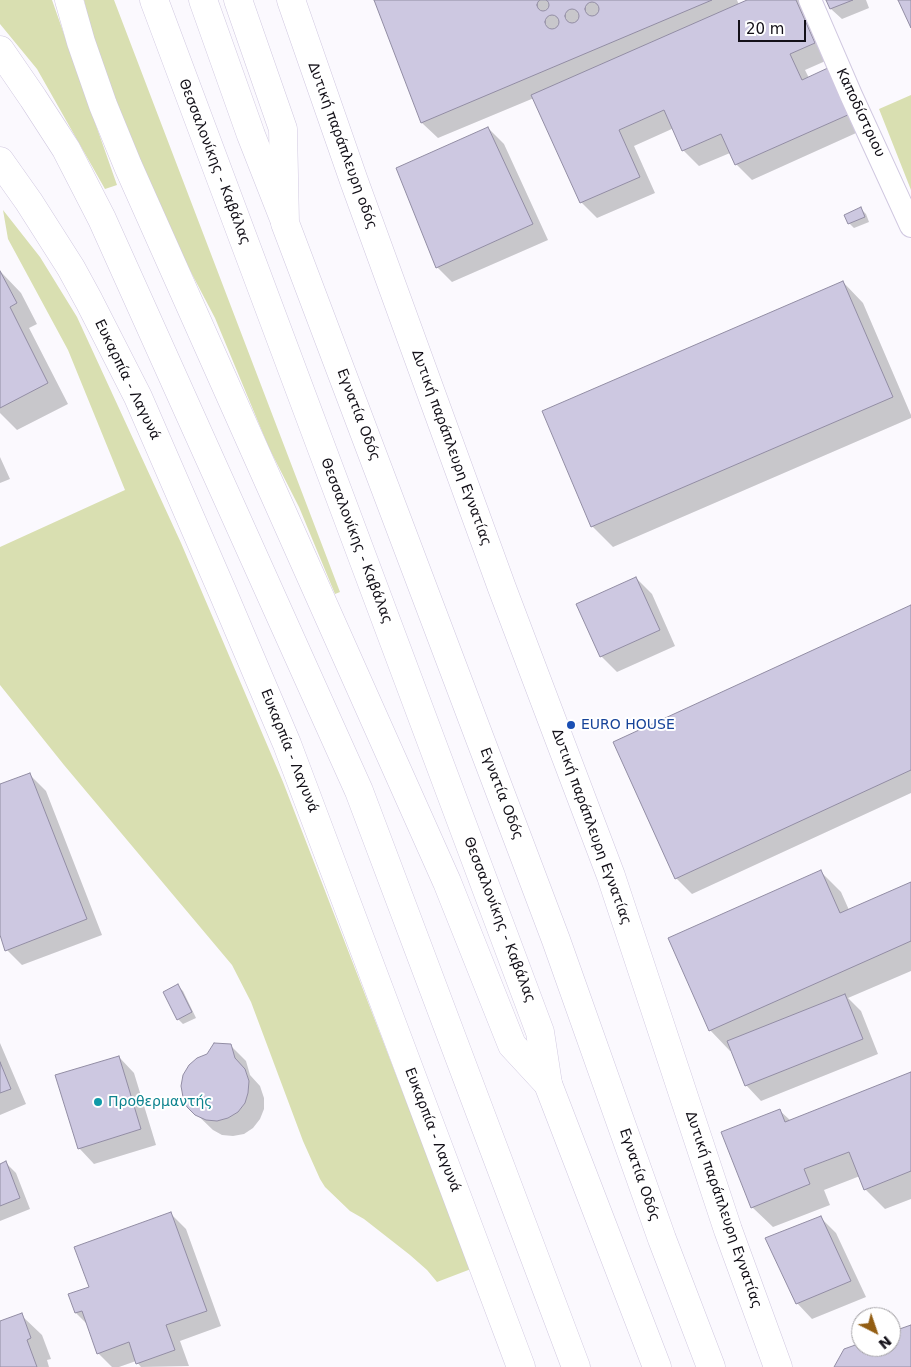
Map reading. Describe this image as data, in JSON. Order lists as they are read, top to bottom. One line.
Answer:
{"streets":{"main road":["Δυτική παράπλευρη οδός","Θεσσαλονίκης - Καβάλας","Ευκαρπία - Λαγυνά","Εγνατία Οδός","Δυτική παράπλευρη Εγνατίας"],"street":["Καποδίστριου"]},"crossings":[["Δυτική παράπλευρη οδός","Δυτική παράπλευρη Εγνατίας"]],"places":["EURO HOUSE","Προθερμαντής"],"scale_bar":"20 m","north":"bottom right"}
